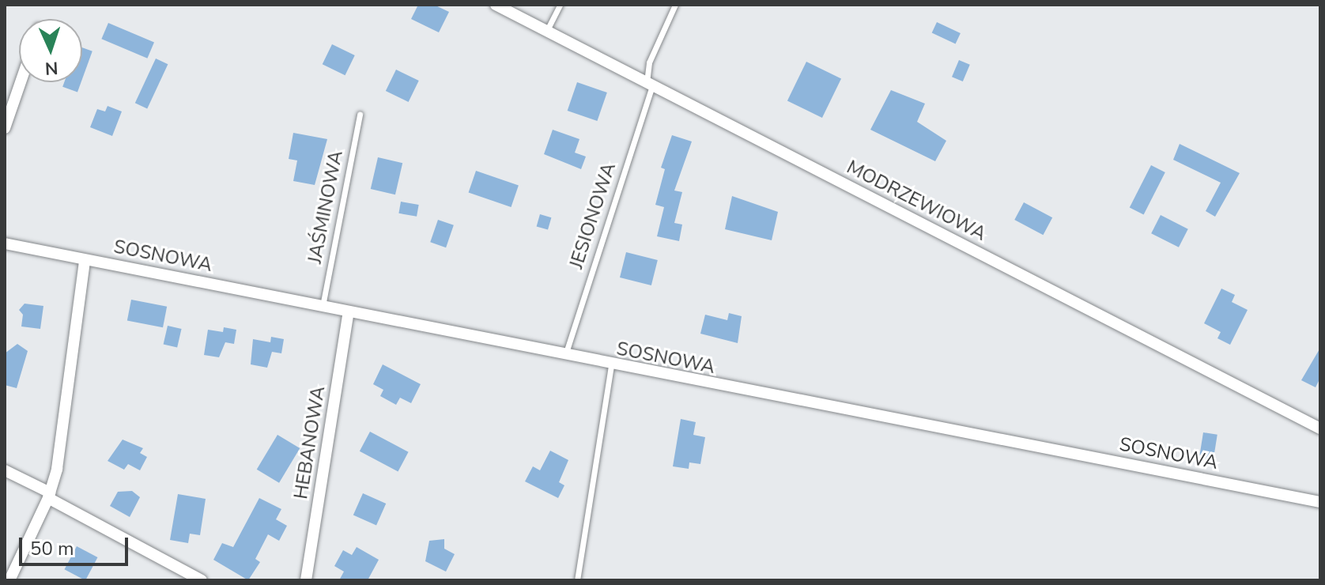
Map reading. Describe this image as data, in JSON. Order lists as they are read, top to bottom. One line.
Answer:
{"streets":{"street":["MODRZEWIOWA","SOSNOWA","HEBANOWA"],"lane":["JAŚMINOWA","JESIONOWA"]},"crossings":[["MODRZEWIOWA","JESIONOWA"],["JAŚMINOWA","SOSNOWA"],["JESIONOWA","SOSNOWA"],["SOSNOWA","HEBANOWA"]],"scale_bar":"50 m","north":"bottom"}
